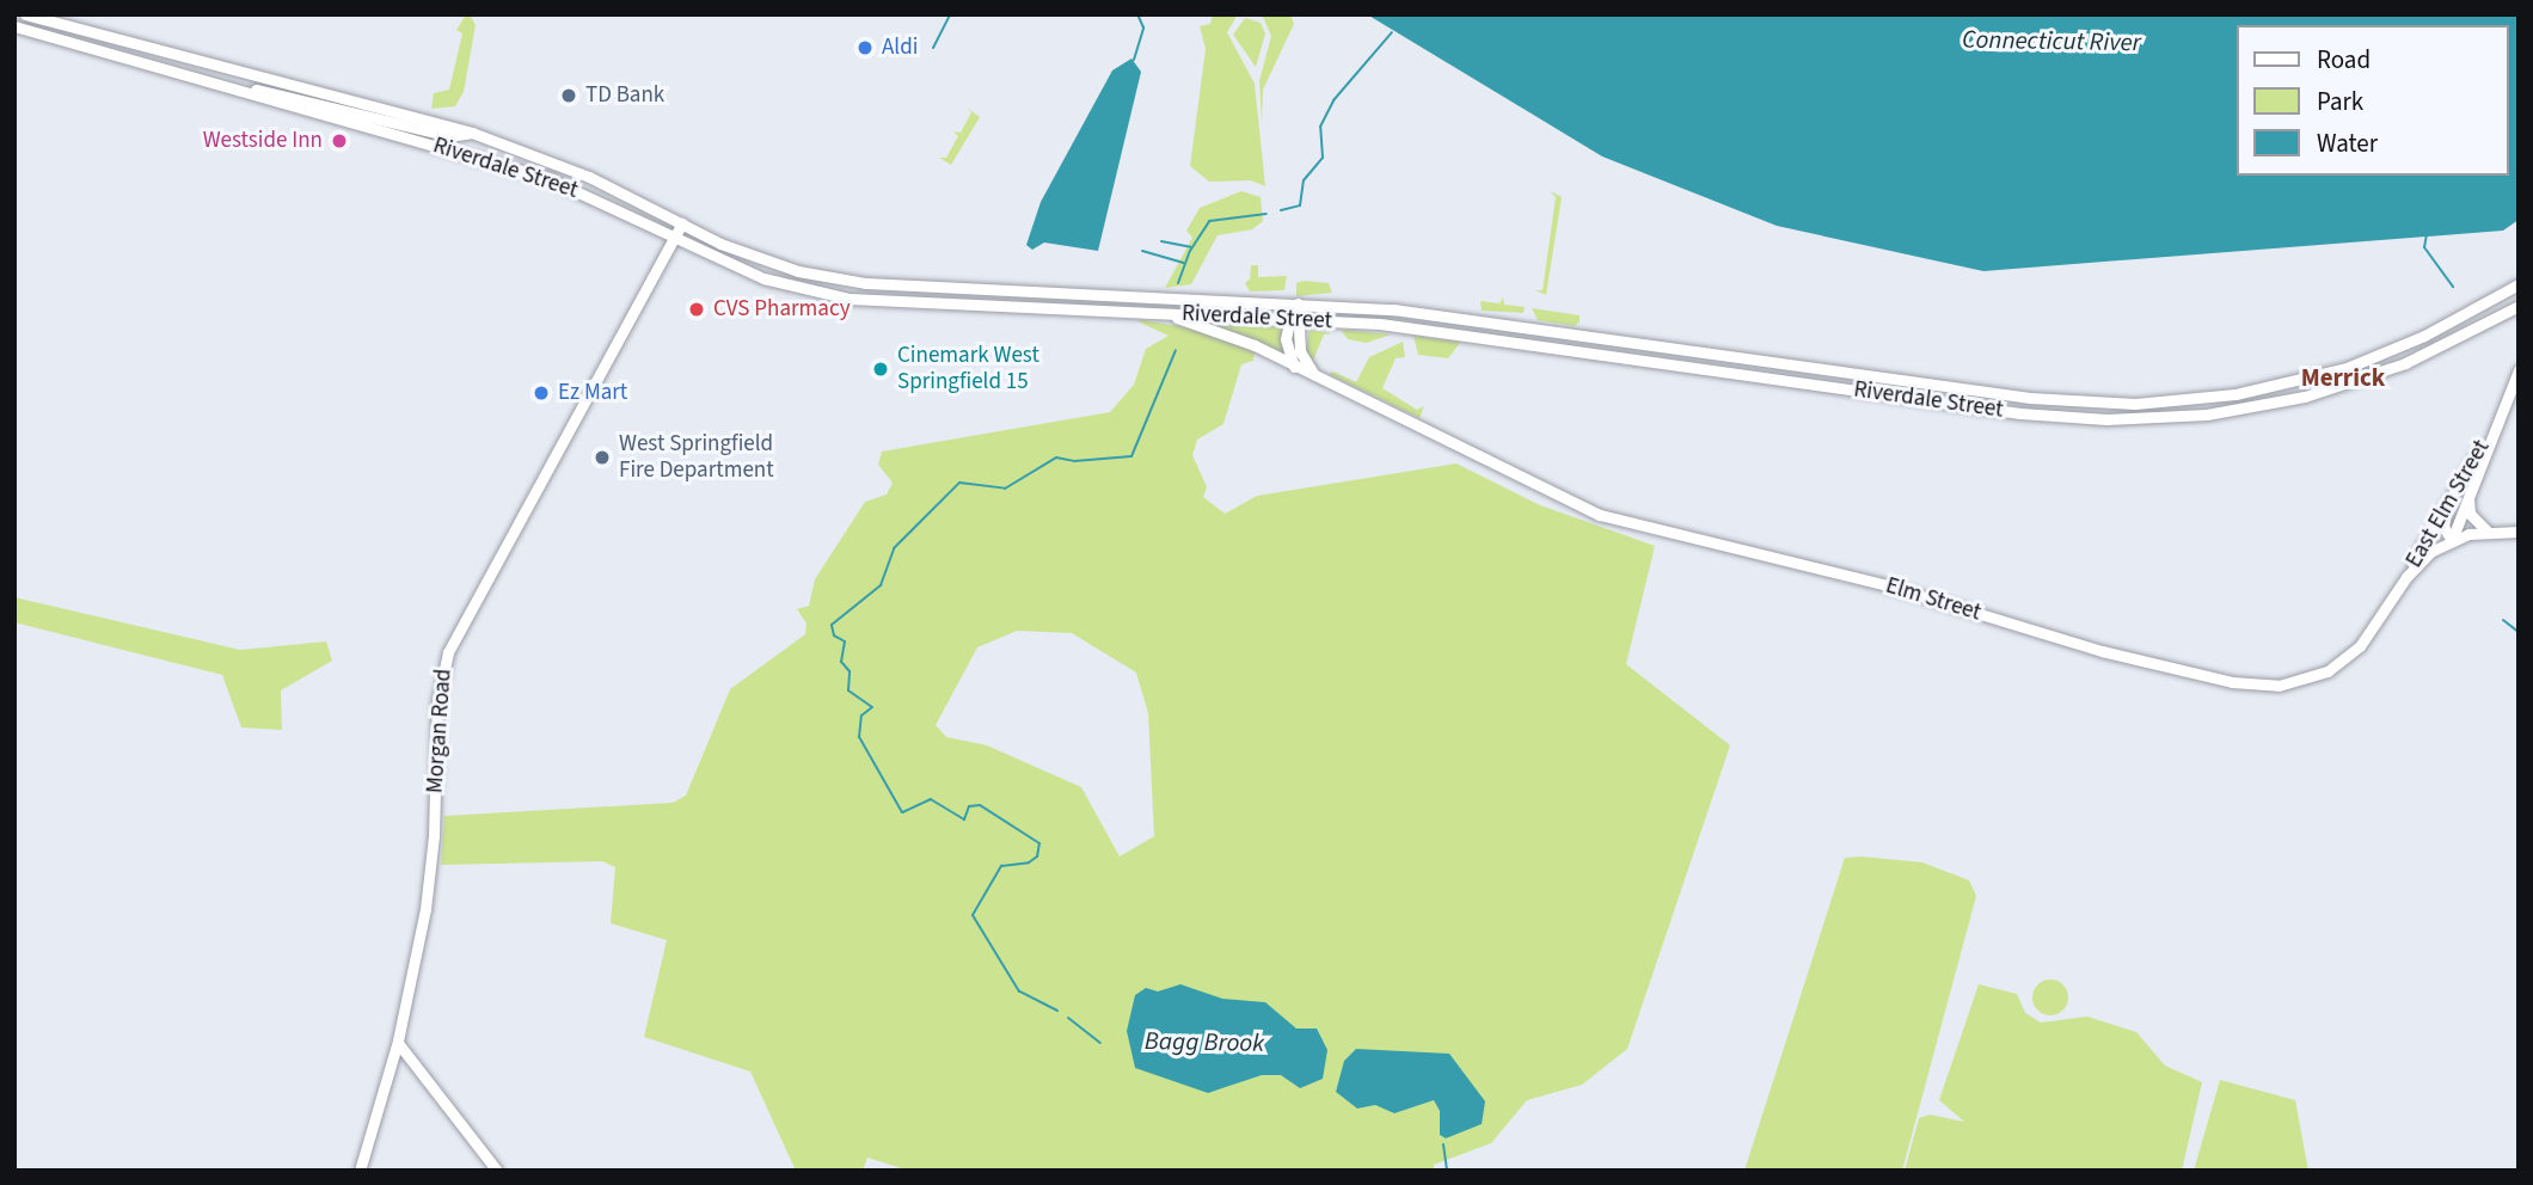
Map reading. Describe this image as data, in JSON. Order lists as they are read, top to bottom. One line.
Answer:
{"streets":{"main road":["Riverdale Street","East Elm Street","Elm Street","Morgan Road"]},"crossings":[["Riverdale Street","Elm Street"],["Riverdale Street","Morgan Road"],["East Elm Street","Elm Street"]],"districts":["Merrick"],"water":["Connecticut River","Bagg Brook"],"places":["Aldi","TD Bank","Westside Inn","CVS Pharmacy","Cinemark West Springfield 15","Ez Mart","West Springfield Fire Department"],"legend":["Road","Park","Water"]}
